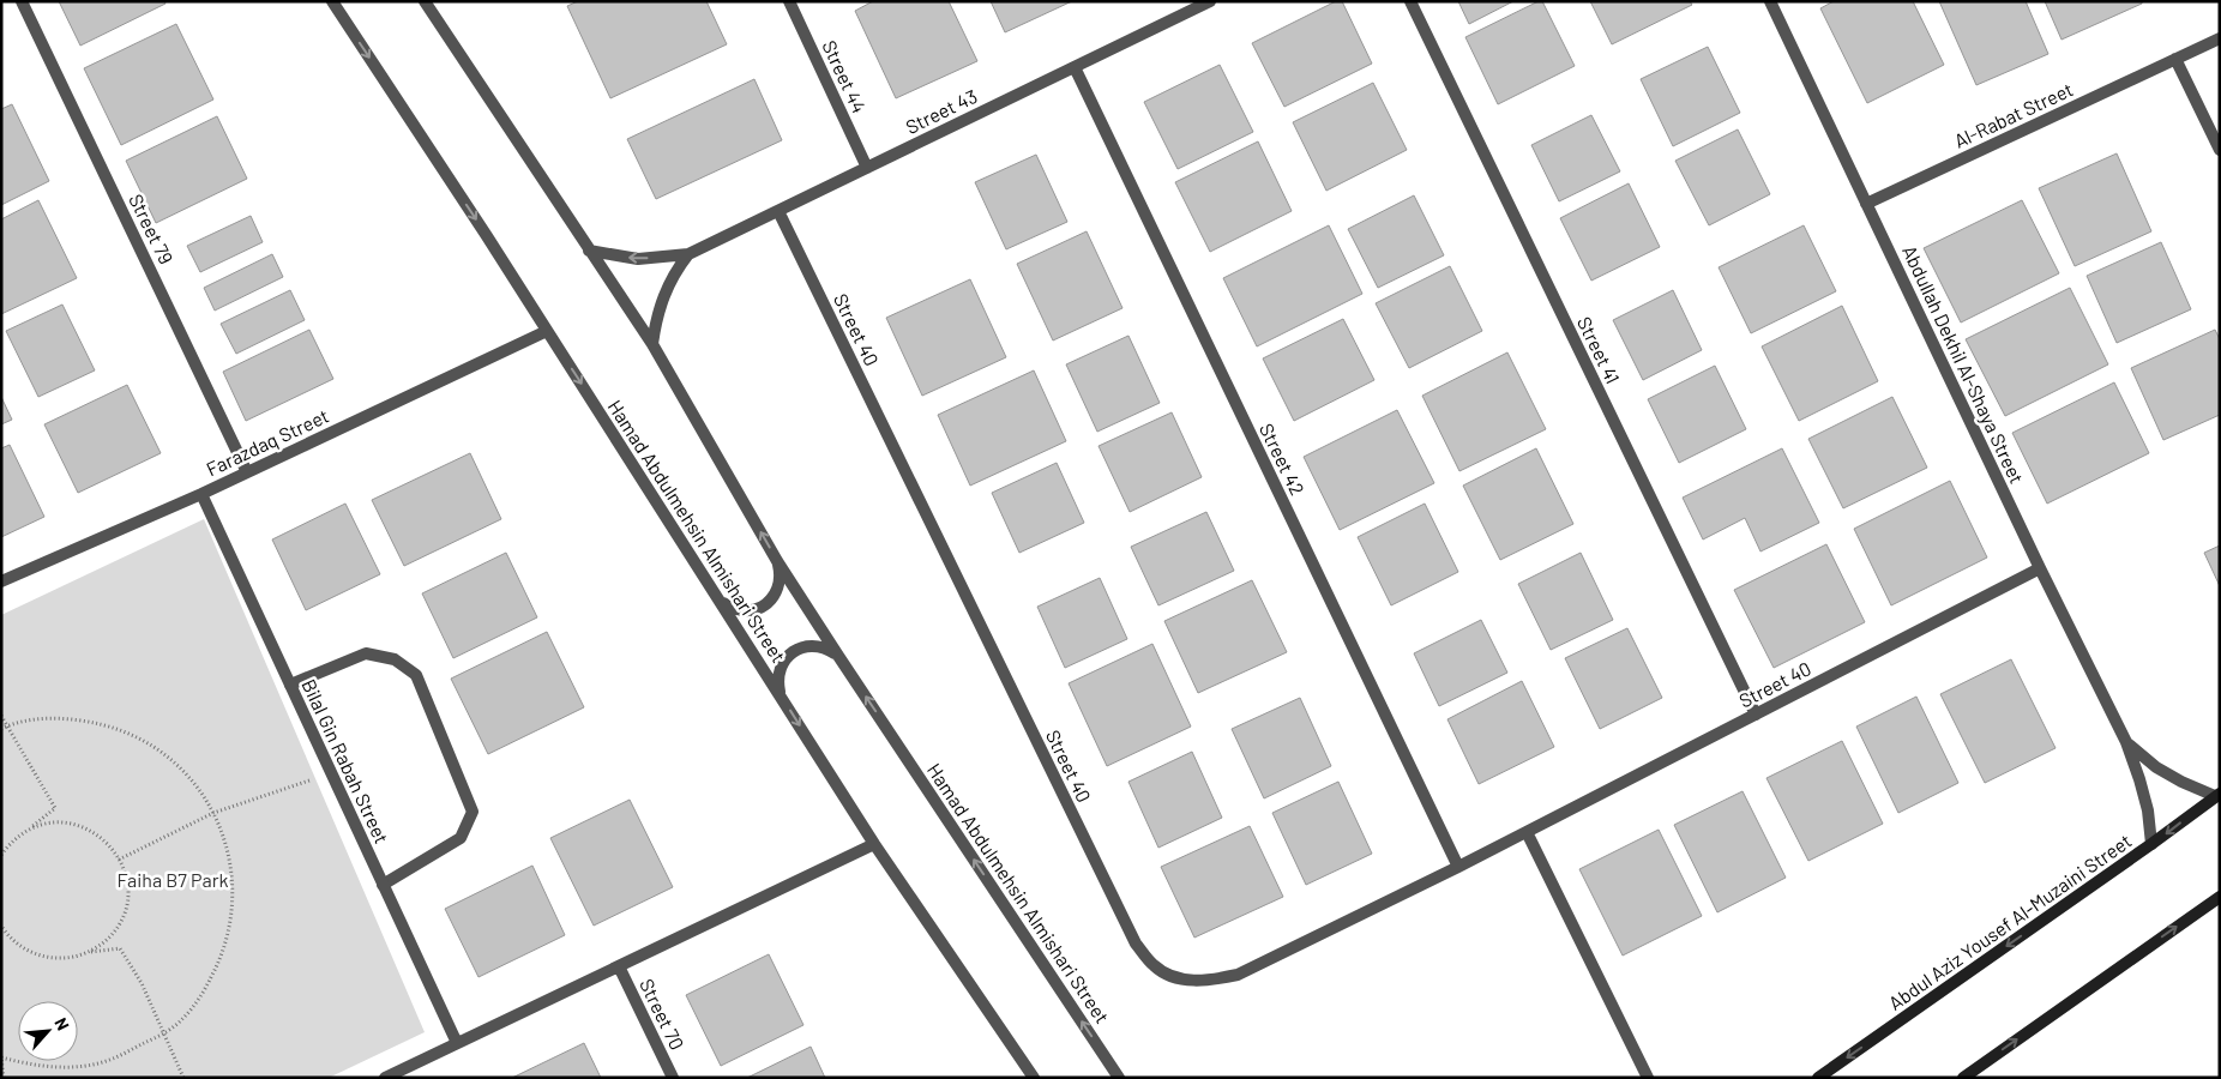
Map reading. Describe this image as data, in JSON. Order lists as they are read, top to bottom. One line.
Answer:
{"streets":{"street":["Street 44","Street 43","Al-Rabat Street","Street 79","Street 40","Street 41","Abdullah Dekhil Al-Shaya Street","Farazdaq Street","Street 42","Hamad Abdulmehsin Almishari Street","Bilal Gin Rabah Street","Abdul Aziz Yousef Al-Muzaini Street","Street 70"]},"crossings":[["Street 44","Street 43"],["Street 43","Street 40"],["Street 43","Street 42"],["Street 43","Hamad Abdulmehsin Almishari Street"],["Al-Rabat Street","Abdullah Dekhil Al-Shaya Street"],["Street 79","Farazdaq Street"],["Street 40","Street 41"],["Street 40","Abdullah Dekhil Al-Shaya Street"],["Street 40","Street 42"],["Abdullah Dekhil Al-Shaya Street","Abdul Aziz Yousef Al-Muzaini Street"],["Farazdaq Street","Hamad Abdulmehsin Almishari Street"],["Farazdaq Street","Bilal Gin Rabah Street"]],"parks":["Faiha B7 Park"],"north":"top right"}
